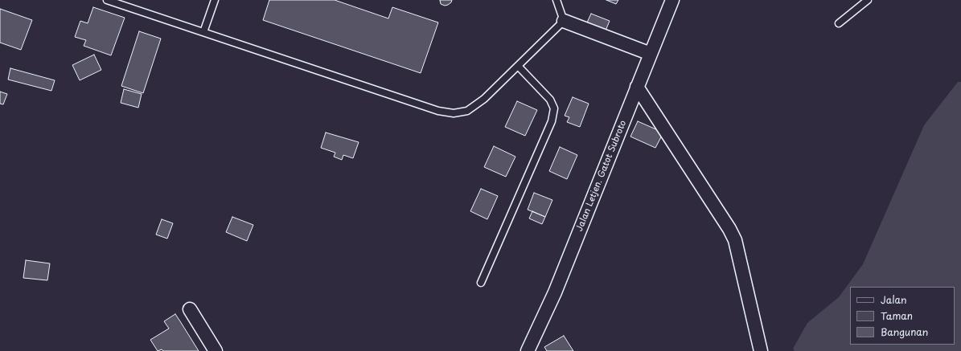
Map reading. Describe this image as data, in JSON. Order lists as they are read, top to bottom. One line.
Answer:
{"streets":{"street":["Jalan Letjen. Gatot Subroto"]},"legend":["Jalan","Taman","Bangunan"]}
